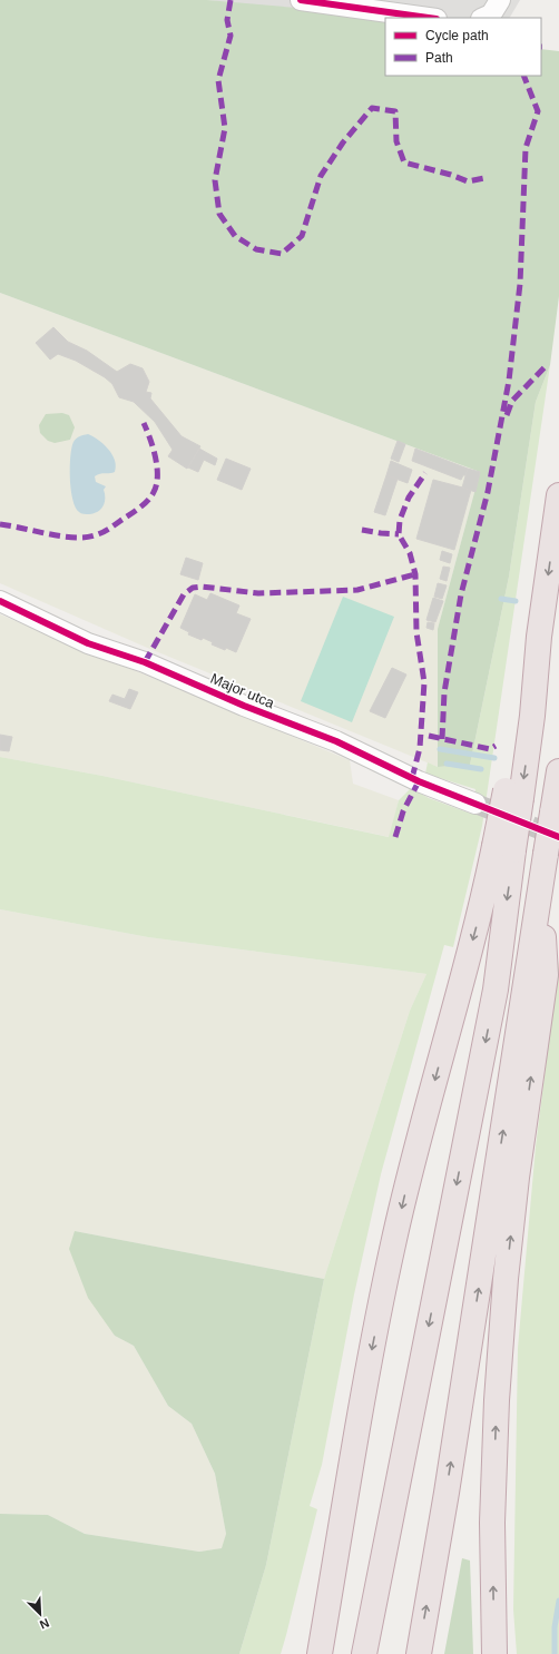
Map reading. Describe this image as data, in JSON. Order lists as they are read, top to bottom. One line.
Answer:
{"streets":{"street":["Major utca"]},"legend":["Cycle path","Path"],"north":"bottom right"}
